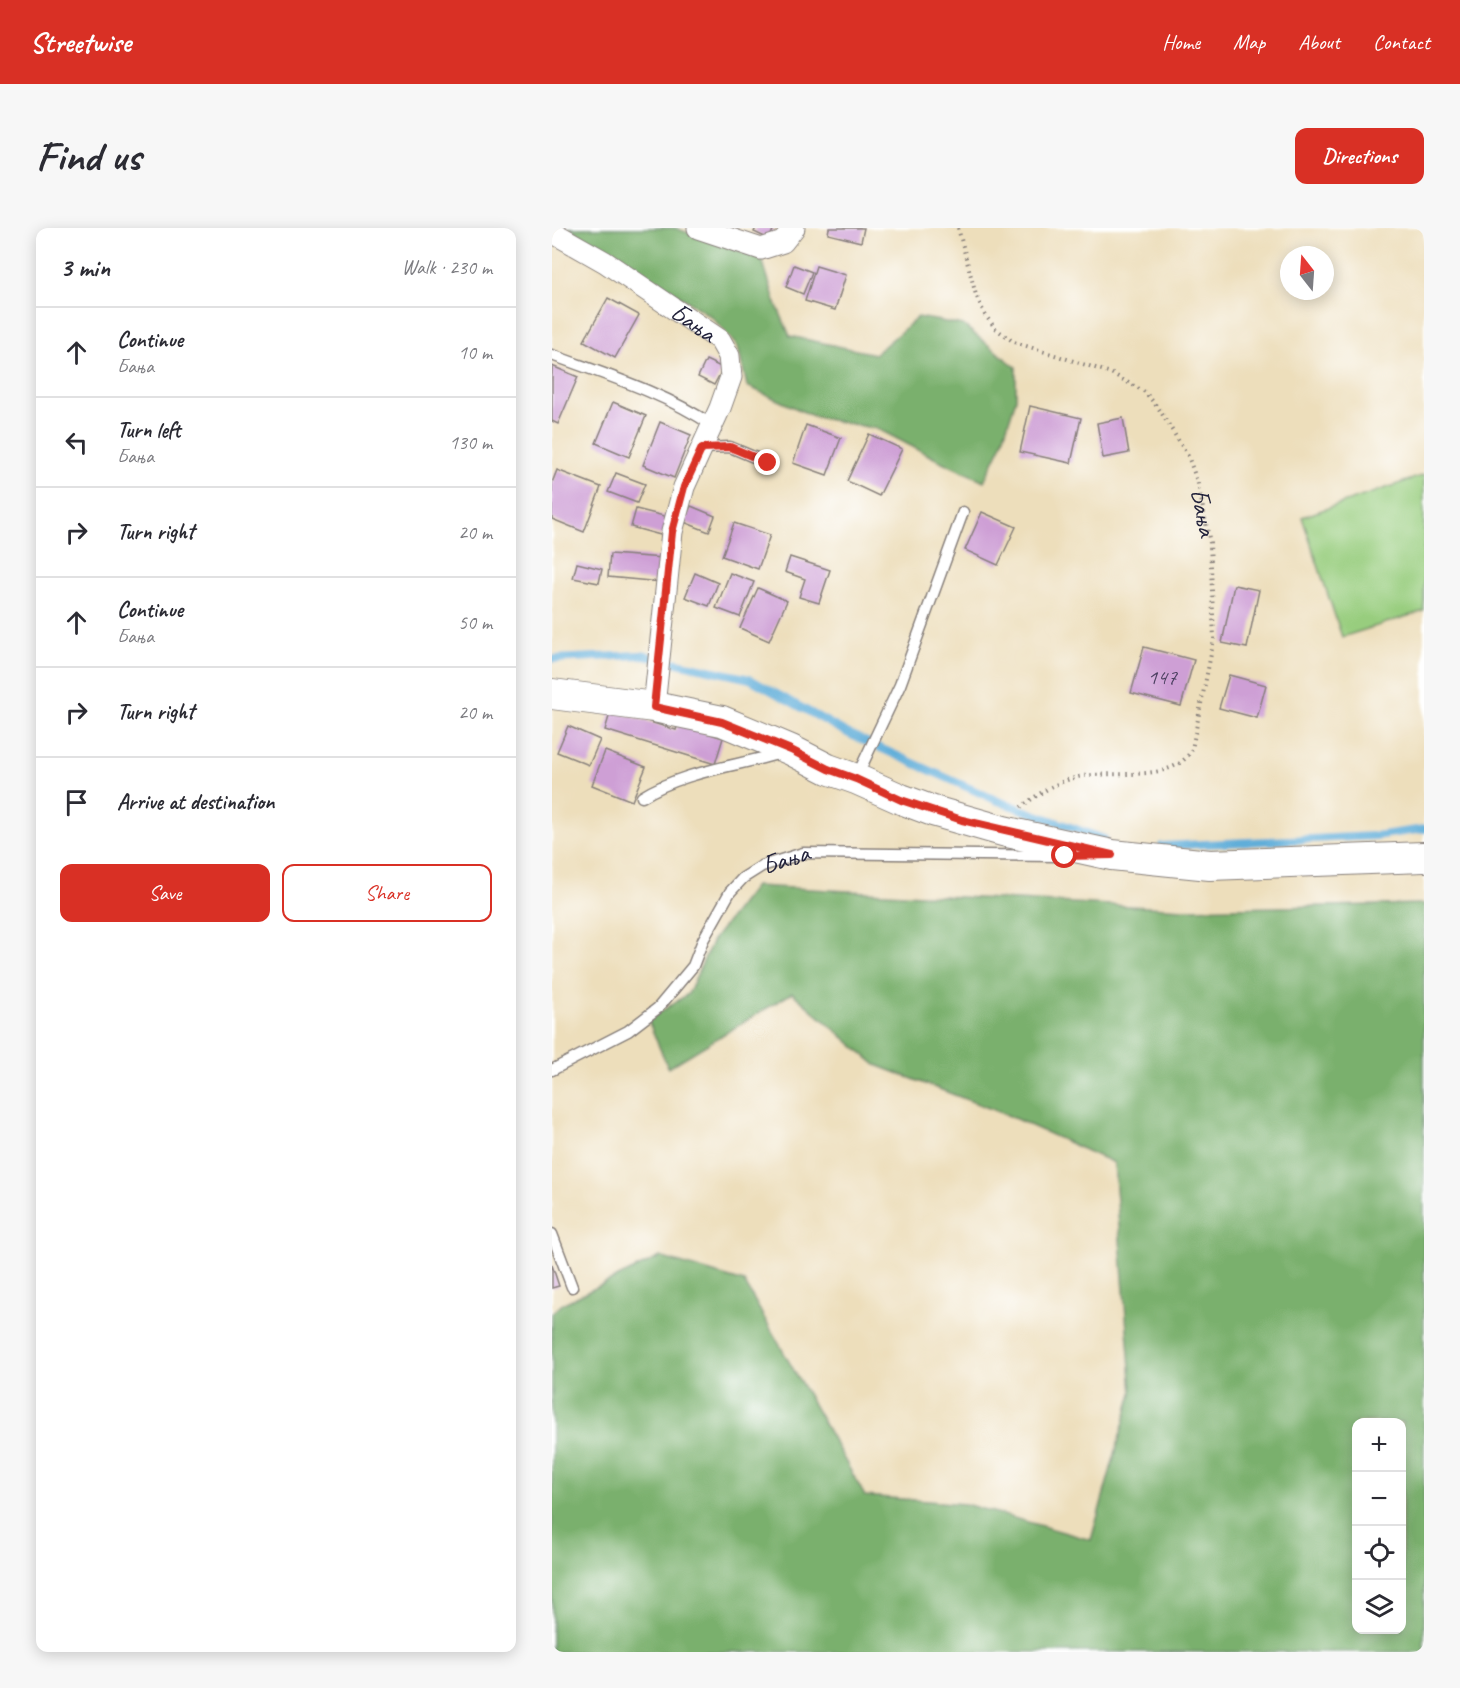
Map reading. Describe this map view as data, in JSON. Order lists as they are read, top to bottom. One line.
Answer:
{"streets":{"street":["Бања"]},"house_numbers":["147"],"north":"top","page":{"header":"Streetwise","nav":["Home","Map","About","Contact"],"buttons":["Directions",["Save","Share"]],"title":"Find us","heading":["3 min","Walk · 230 m"],"list":[["Continue","Бања","10 m"],["Turn left","Бања","130 m"],["Turn right","20 m"],["Continue","Бања","50 m"],["Turn right","20 m"],"Arrive at destination"],"map_buttons":["+","−"]}}
